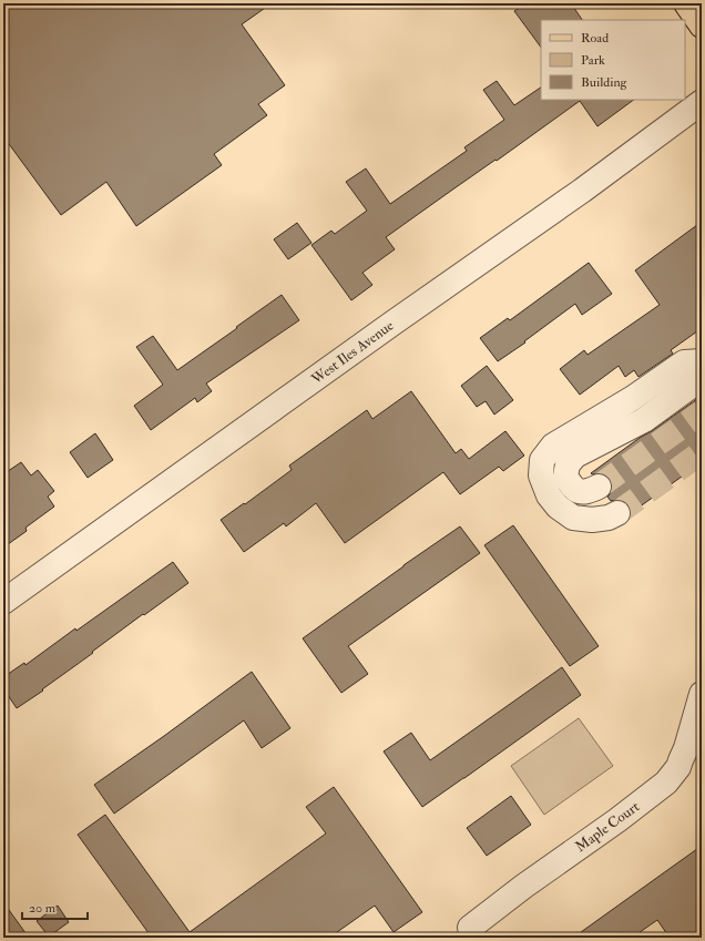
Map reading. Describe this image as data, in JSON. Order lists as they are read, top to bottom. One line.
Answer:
{"streets":{"street":["West Iles Avenue","Maple Court"]},"legend":["Road","Park","Building"],"scale_bar":"20 m"}
